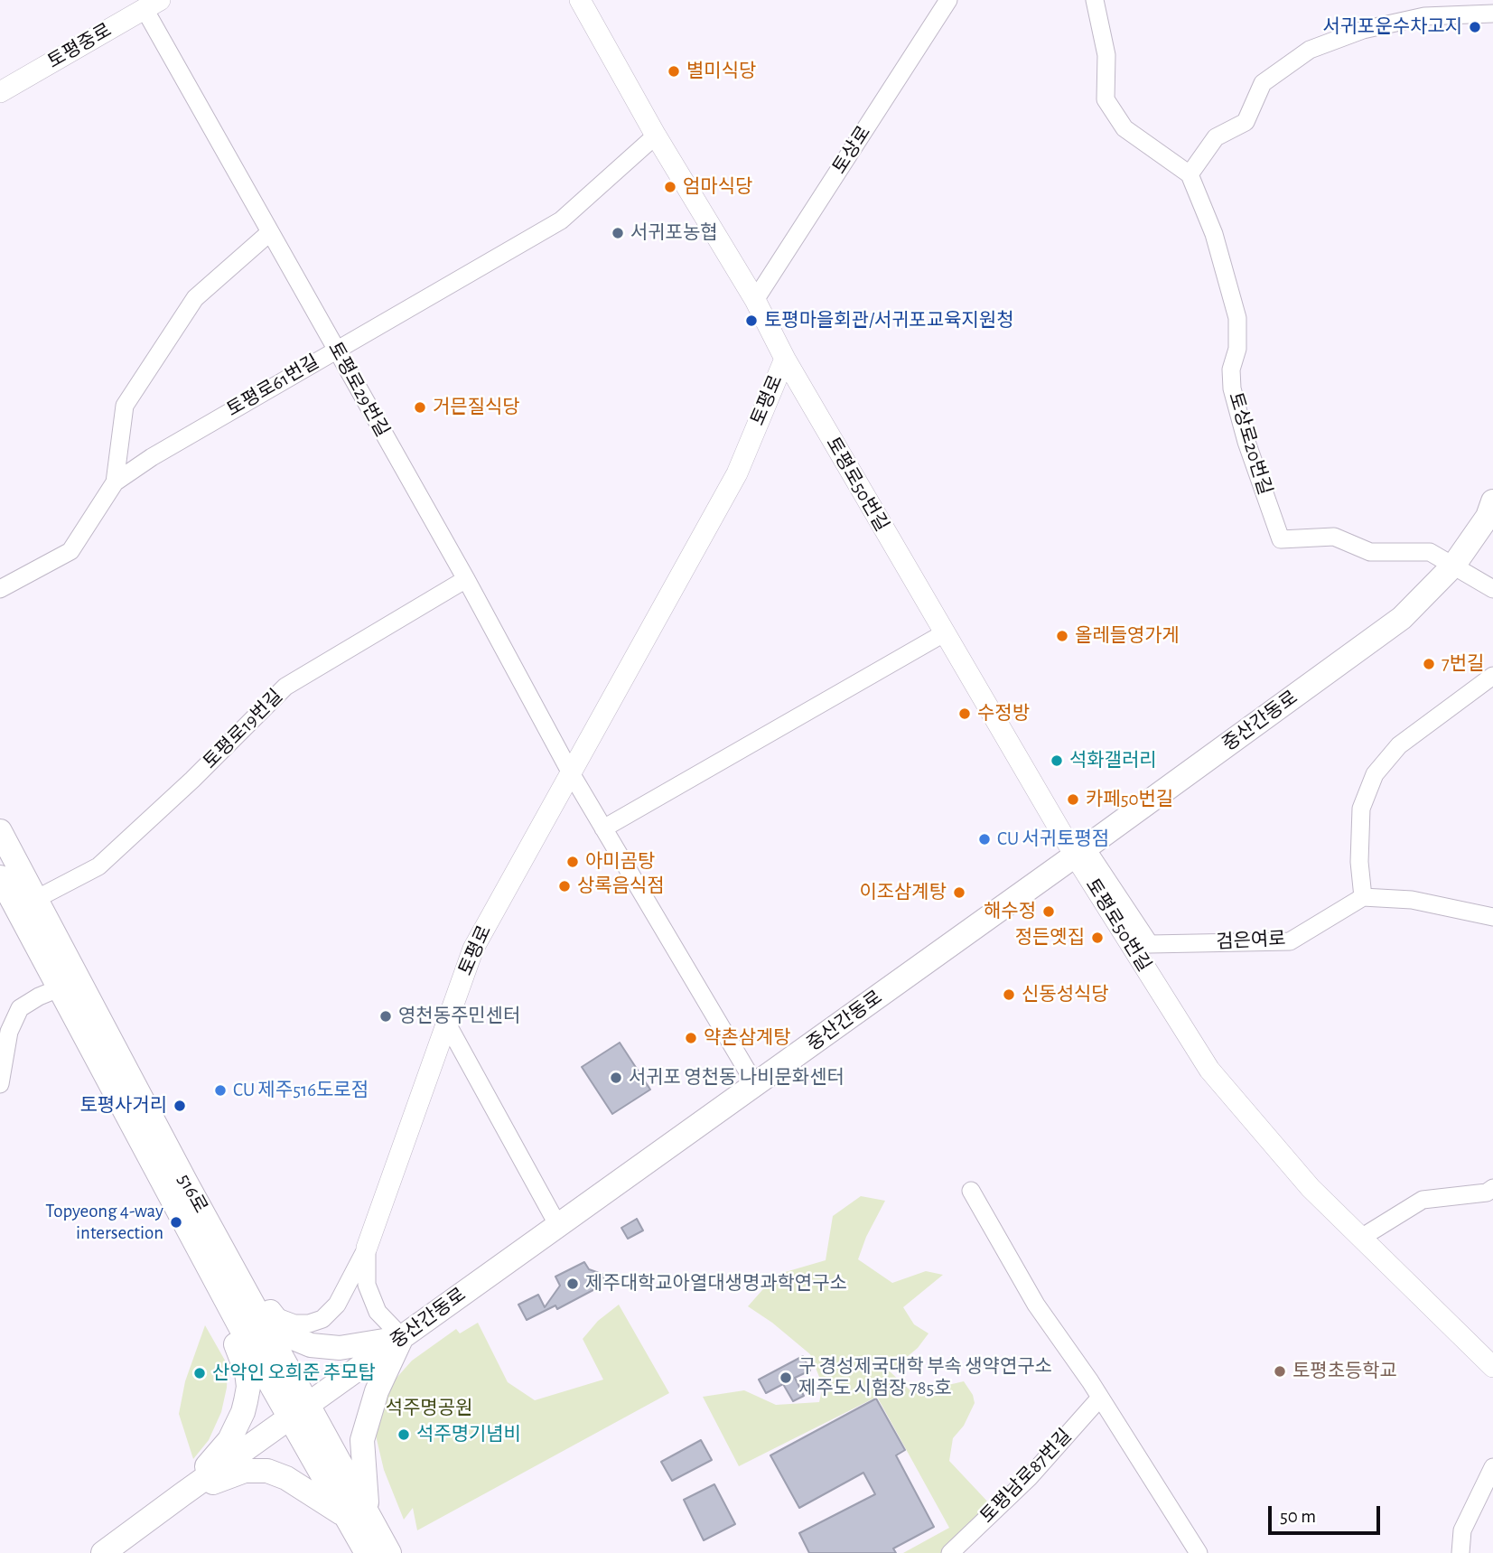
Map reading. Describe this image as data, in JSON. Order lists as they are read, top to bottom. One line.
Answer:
{"streets":{"main road":["중산간동로","516로"],"street":["토평중로","토상로","토평로61번길","토평로29번길","토평로","토상로20번길","토평로50번길","토평로19번길","검은여로","토평남로87번길"]},"crossings":[["토평중로","토평로29번길"],["토상로","토평로"],["토평로61번길","토평로29번길"],["토평로61번길","토평로"],["토평로29번길","토평로"],["토평로29번길","토평로19번길"],["토평로","토평로50번길"],["토상로20번길","중산간동로"],["토평로50번길","중산간동로"],["토평로50번길","검은여로"],["중산간동로","검은여로"],["중산간동로","516로"],["토평로19번길","516로"]],"parks":["석주명공원"],"places":["서귀포운수차고지","별미식당","엄마식당","서귀포농협","토평마을회관/서귀포교육지원청","거믄질식당","올레들영가게","7번길","수정방","석화갤러리","카페50번길","CU 서귀토평점","아미곰탕","상록음식점","이조삼계탕","해수정","정든옛집","신동성식당","영천동주민센터","약촌삼계탕","서귀포 영천동 나비문화센터","CU 제주516도로점","토평사거리","Topyeong 4-way intersection","제주대학교아열대생명과학연구소","토평초등학교","산악인 오희준 추모탑","구 경성제국대학 부속 생약연구소 제주도 시험장 785호","석주명기념비"],"scale_bar":"50 m"}
